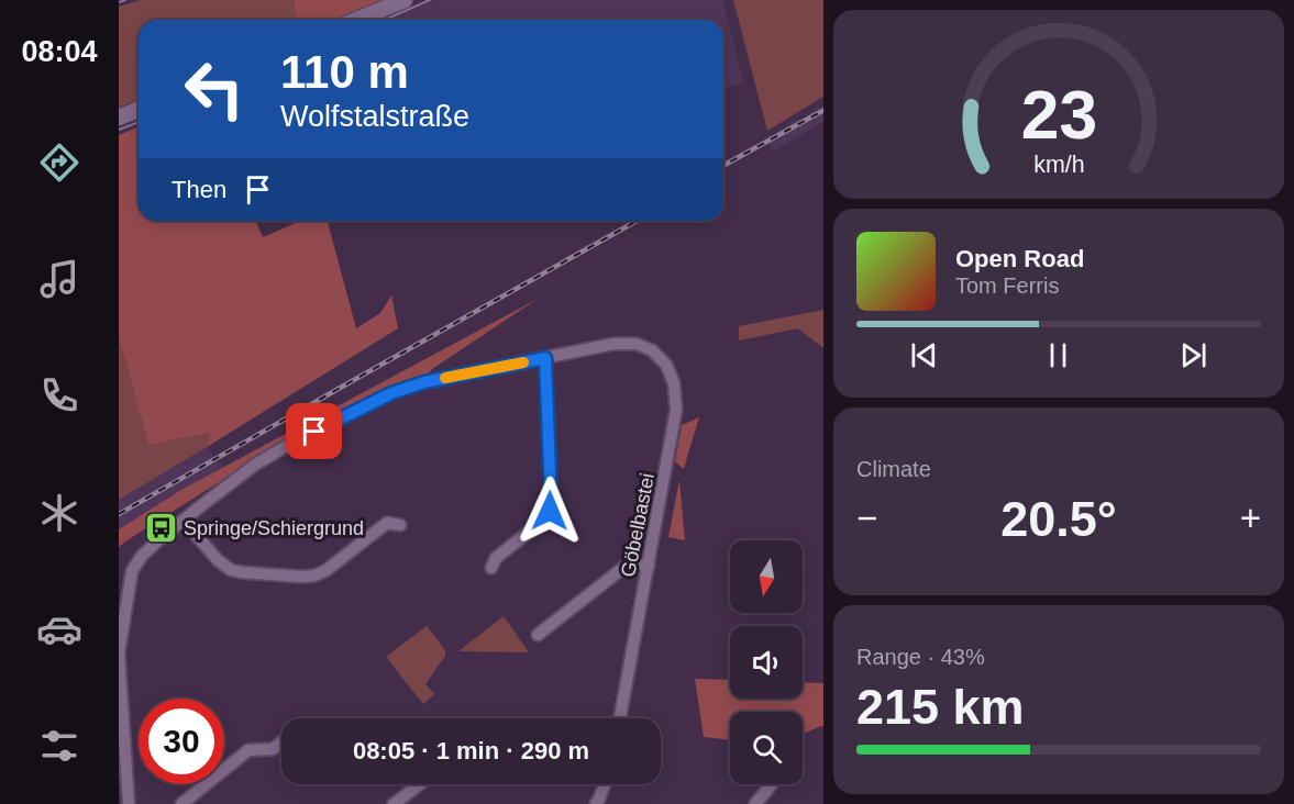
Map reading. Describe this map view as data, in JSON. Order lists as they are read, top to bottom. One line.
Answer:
{"streets":{"street":["Göbelbastei"]},"places":{"bus stop":["Springe/Schiergrund"]},"north":"bottom","page":{"tabs":"08:04","turn":["110 m","Wolfstalstraße"],"then":"Then","song":["Open Road","Tom Ferris"],"tile":["Climate",["Range · 43%","215 km"]],"heat":["−","20.5°","+"],"limit":"30","trip":"08:05 · 1 min · 290 m","gauge":["23","km/h"]}}
